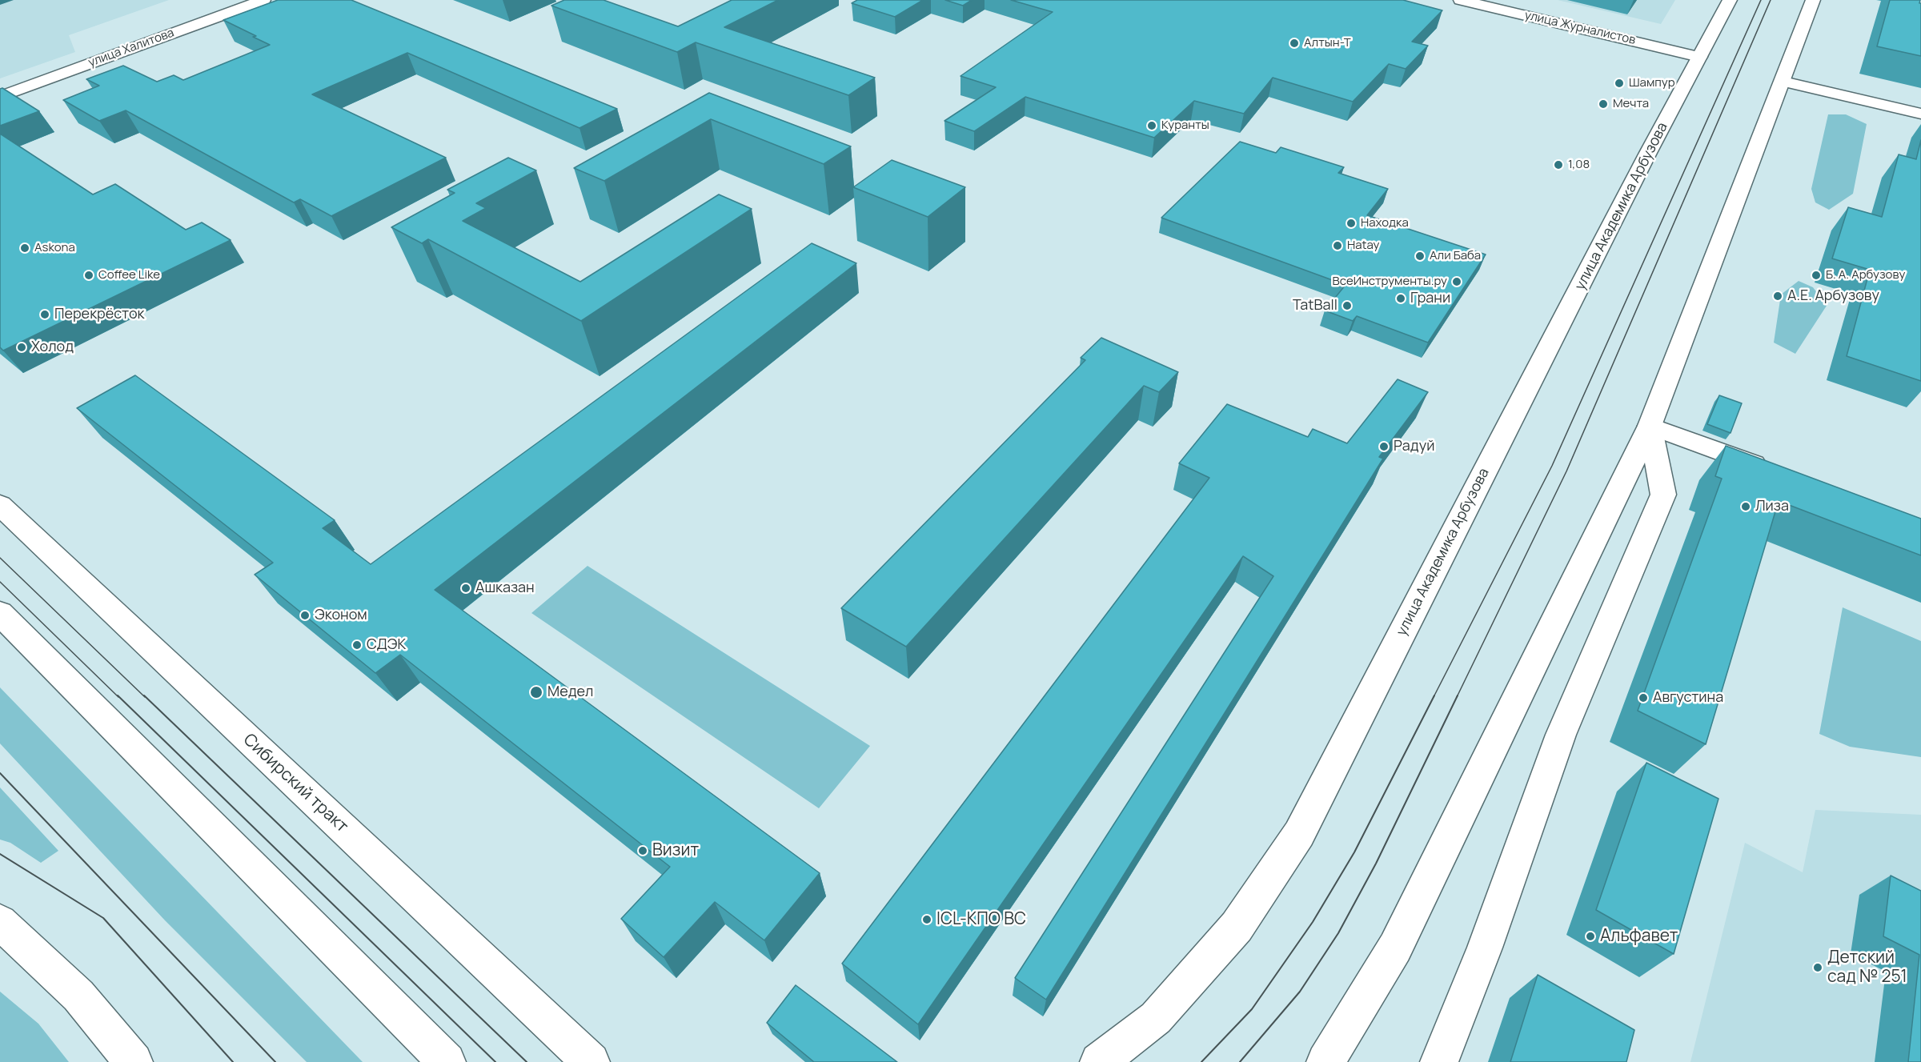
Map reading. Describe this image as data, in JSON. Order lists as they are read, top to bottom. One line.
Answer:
{"streets":{"main road":["улица Журналистов","улица Халитова","улица Академика Арбузова","Сибирский тракт"]},"crossings":[["улица Журналистов","улица Академика Арбузова"]],"places":["Алтын-Т","Шампур","Мечта","Куранты","1,08","Находка","Hatay","Askona","Али Баба","Coffee Like","Б. А. Арбузову","ВсеИнструменты.ру","А.Е. Арбузову","Грани","TatBall","Перекрёсток","Холод","Радуй","Лиза","Ашказан","Эконом","СДЭК","Медел","Августина","Визит","ICL-КПО ВС","Альфавет","Детский сад № 251"]}
